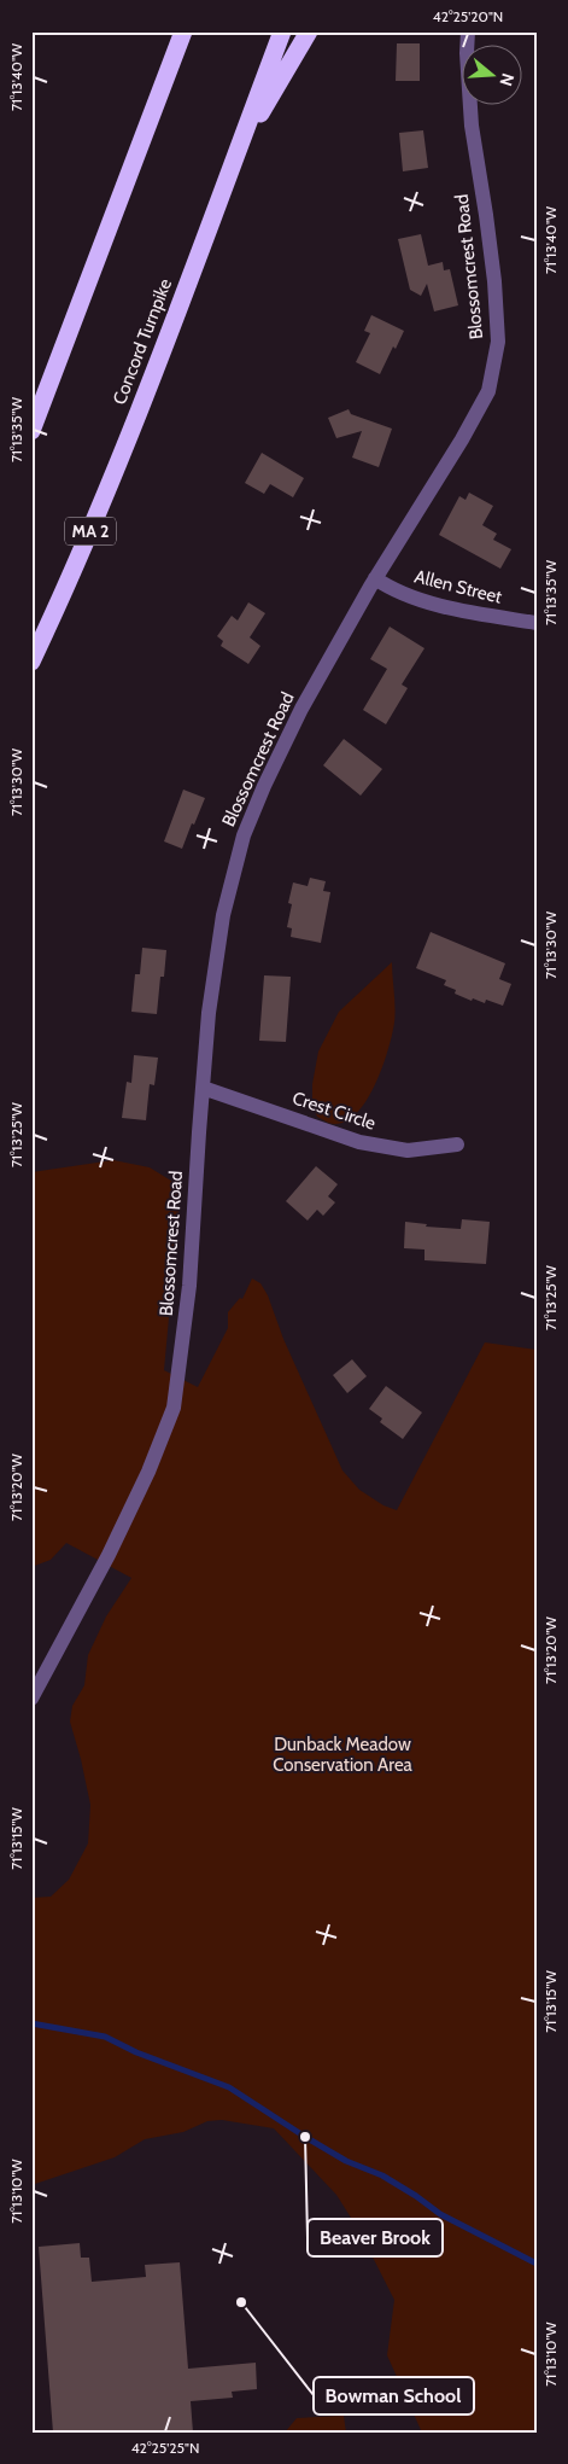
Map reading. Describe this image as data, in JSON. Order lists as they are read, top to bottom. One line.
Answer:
{"streets":{"highway":["Concord Turnpike","MA 2"],"street":["Blossomcrest Road","Allen Street","Crest Circle"]},"crossings":[["Blossomcrest Road","Allen Street"],["Blossomcrest Road","Crest Circle"]],"parks":["Dunback Meadow Conservation Area"],"places":["Beaver Brook","Bowman School"],"north":"right","coordinates":["42°25'20\"N","71°13'40\"W","71°13'35\"W","71°13'30\"W","71°13'25\"W","71°13'20\"W","71°13'15\"W","71°13'10\"W","42°25'25\"N"]}
